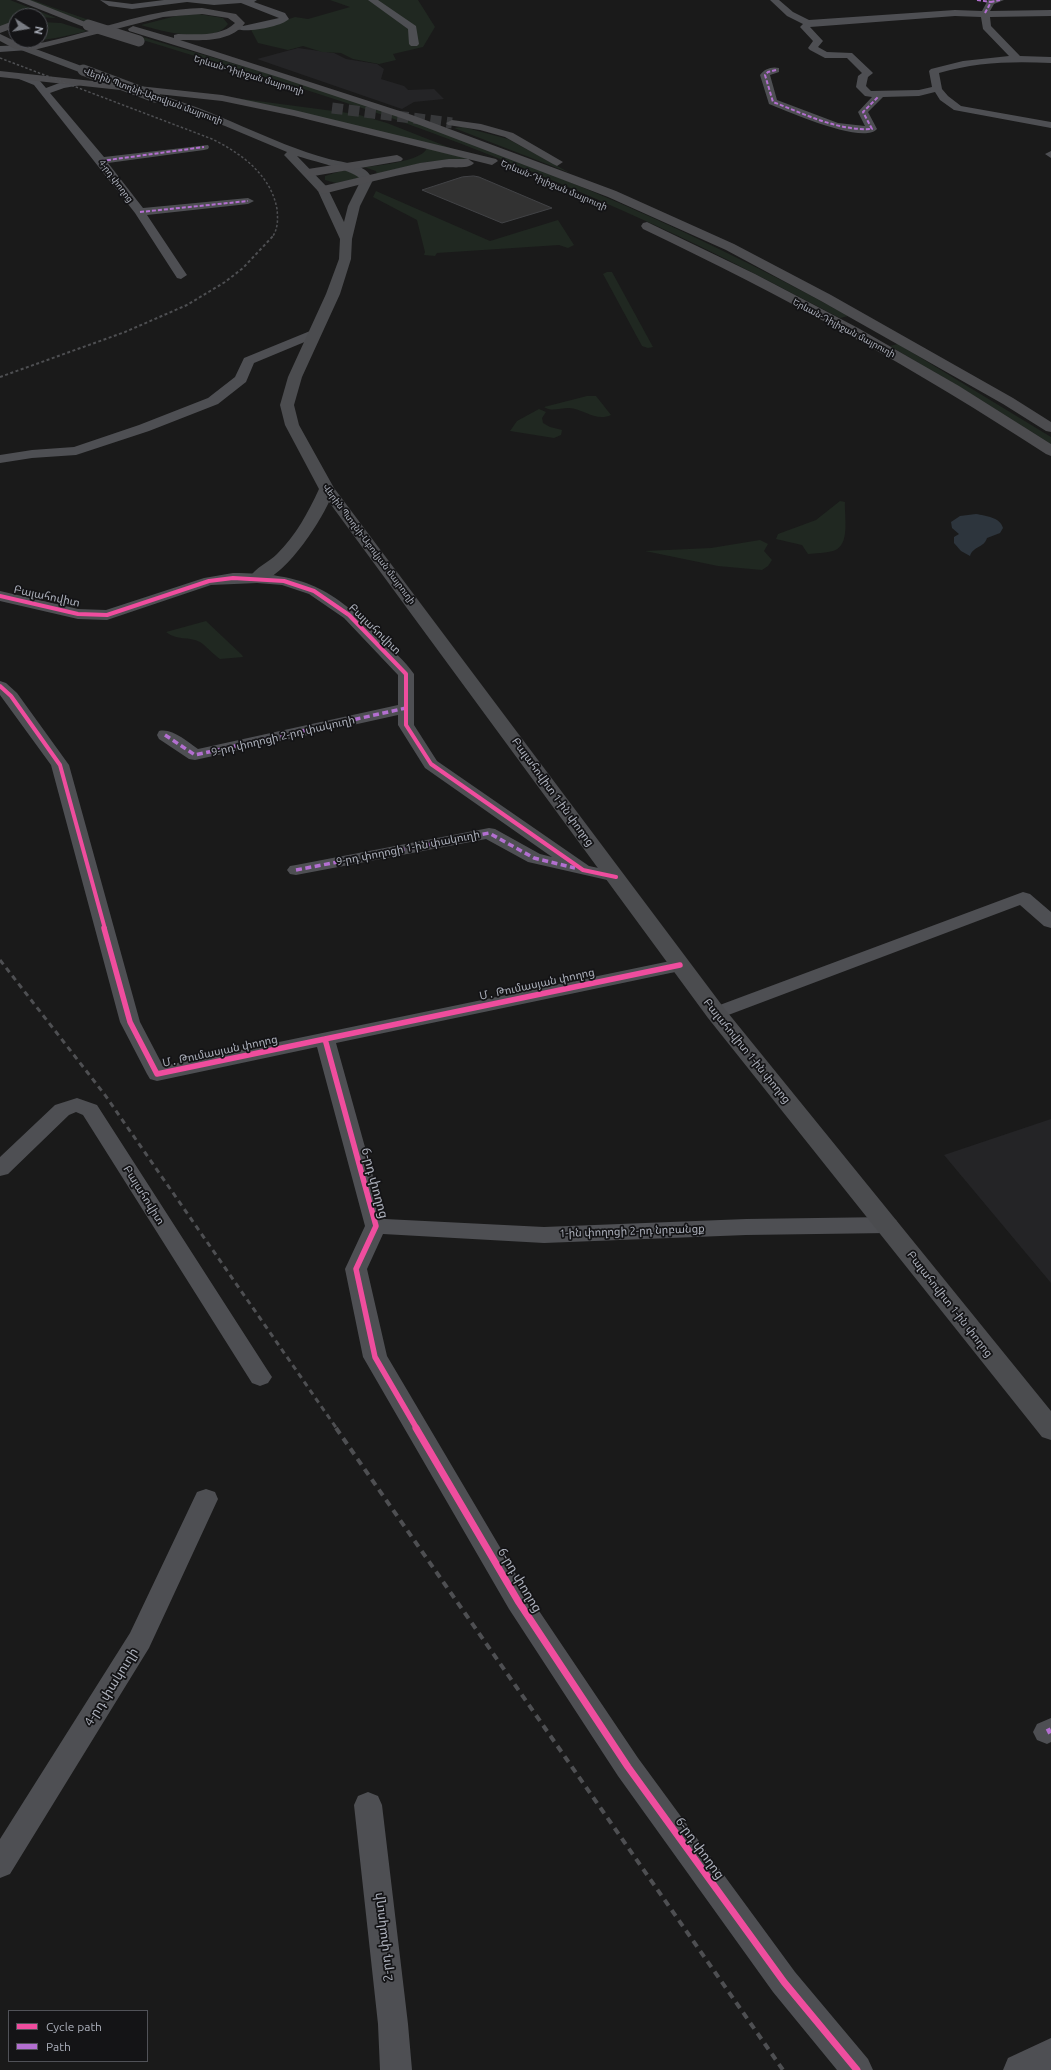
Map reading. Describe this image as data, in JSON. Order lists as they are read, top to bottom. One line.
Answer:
{"streets":{"highway":["Երևան-Դիլիջան մայրուղի"],"main road":["Վերին Պտղնի-Աբովյան մայրուղի","Բալահովիտ 1-ին փողոց"],"street":["4-րդ փողոց","Բալահովիտ","9-րդ փողոցի 2-րդ փակուղի","9-րդ փողոցի 1-ին փակուղի","Մ․ Թումասյան փողոց","6-րդ փողոց","1-ին փողոցի 2-րդ նրբանցք","4-րդ փակուղի","2-րդ փակուղի"]},"crossings":[["Վերին Պտղնի-Աբովյան մայրուղի","Բալահովիտ 1-ին փողոց"],["Բալահովիտ","9-րդ փողոցի 2-րդ փակուղի"],["Բալահովիտ","Բալահովիտ 1-ին փողոց"],["Բալահովիտ","9-րդ փողոցի 1-ին փակուղի"],["Բալահովիտ 1-ին փողոց","Մ․ Թումասյան փողոց"],["Բալահովիտ 1-ին փողոց","1-ին փողոցի 2-րդ նրբանցք"],["Մ․ Թումասյան փողոց","6-րդ փողոց"],["6-րդ փողոց","1-ին փողոցի 2-րդ նրբանցք"]],"legend":["Cycle path","Path"],"north":"right"}
